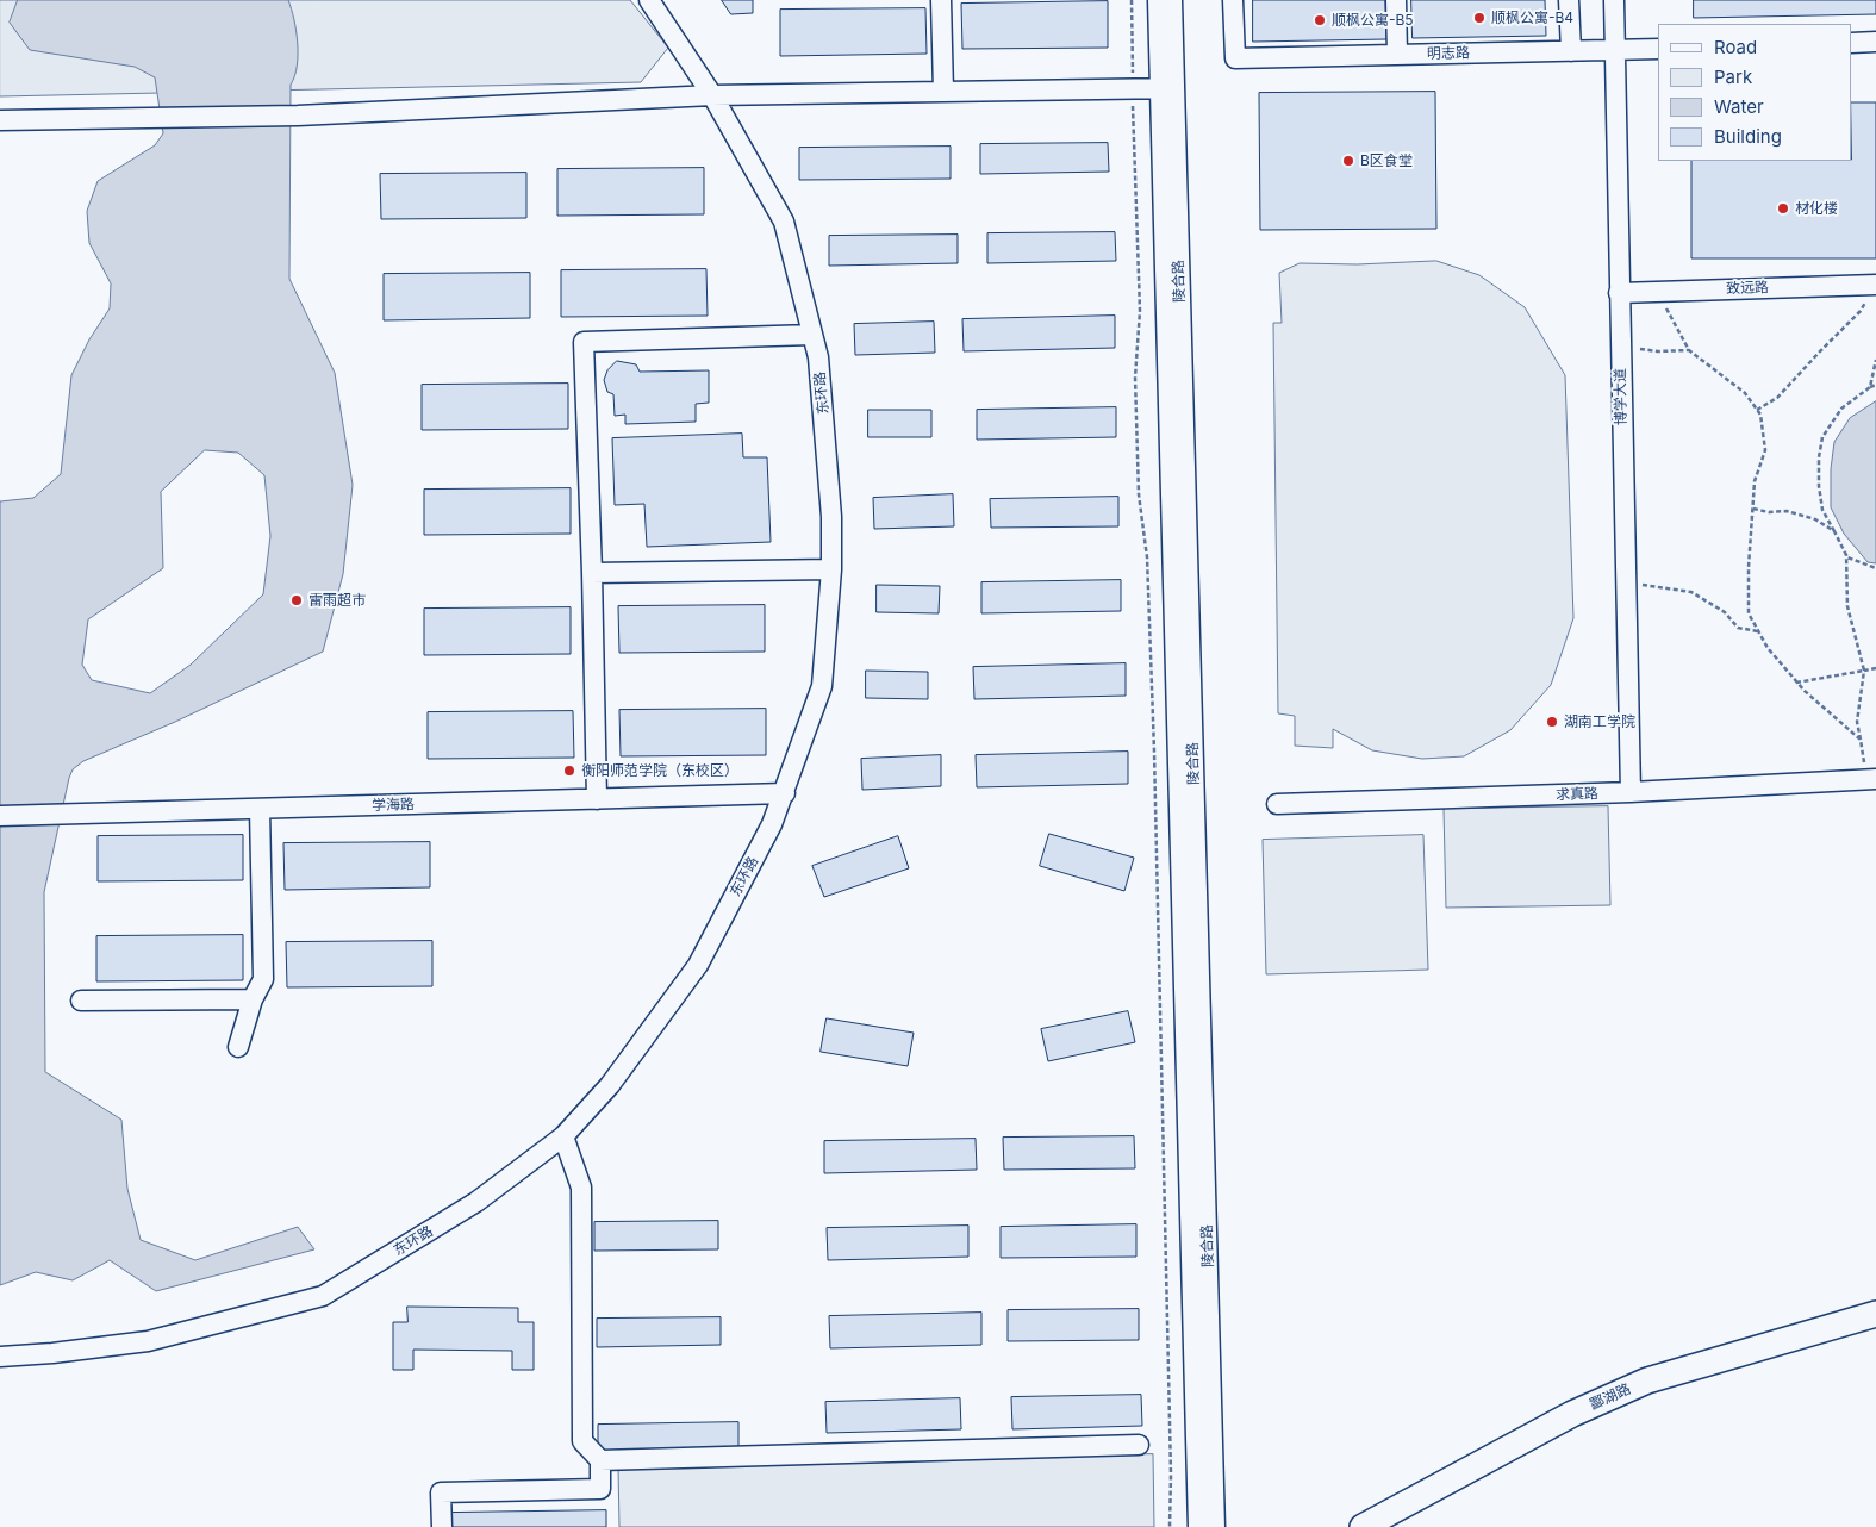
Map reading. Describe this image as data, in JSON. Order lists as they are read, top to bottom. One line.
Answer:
{"streets":{"main road":["酃湖路"],"street":["明志路","陵合路","致远路","东环路","博学大道","求真路","学海路"]},"crossings":[["明志路","博学大道"],["致远路","博学大道"],["东环路","学海路"],["博学大道","求真路"]],"places":["顺枫公寓-B4","顺枫公寓-B5","B区食堂","材化楼","雷雨超市","湖南工学院","衡阳师范学院（东校区）"],"legend":["Road","Park","Water","Building"]}
